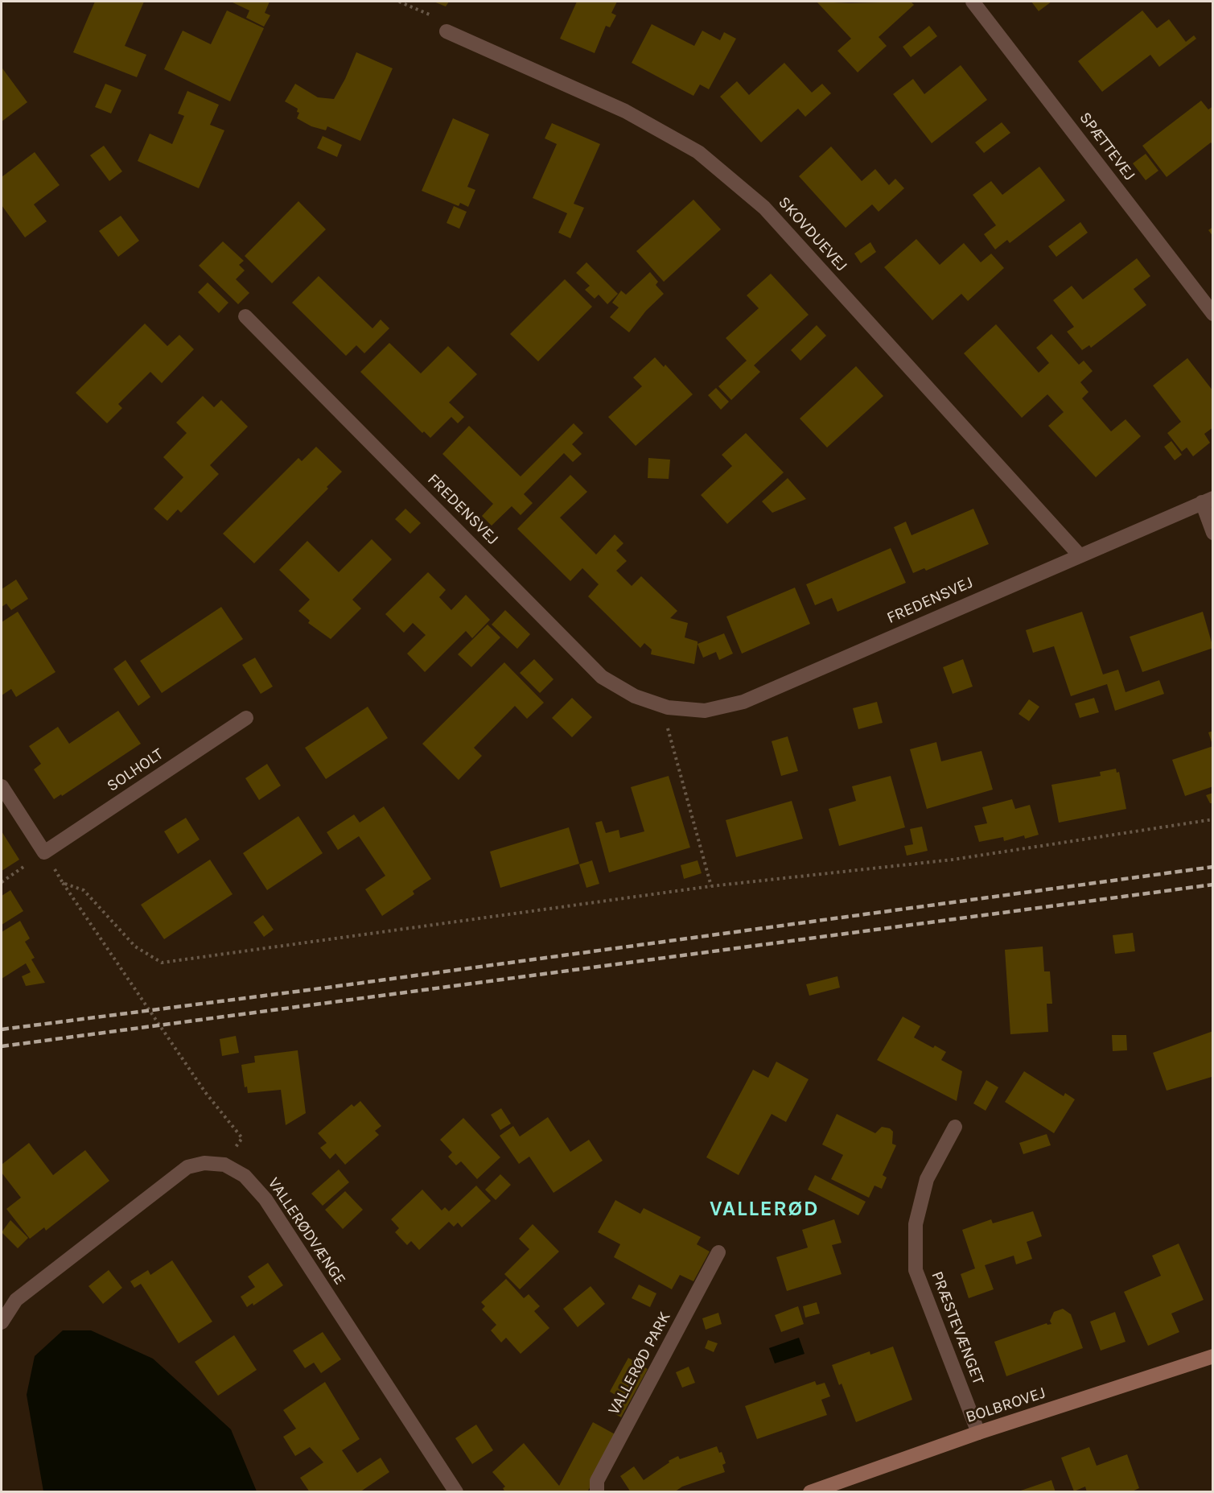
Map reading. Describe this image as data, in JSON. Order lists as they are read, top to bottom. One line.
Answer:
{"streets":{"street":["SPÆTTEVEJ","SKOVDUEVEJ","FREDENSVEJ","SOLHOLT","VALLERØDVÆNGE","PRÆSTEVÆNGET","VALLERØD PARK","BOLBROVEJ"]},"crossings":[["SKOVDUEVEJ","FREDENSVEJ"],["PRÆSTEVÆNGET","BOLBROVEJ"]],"districts":["VALLERØD"]}
